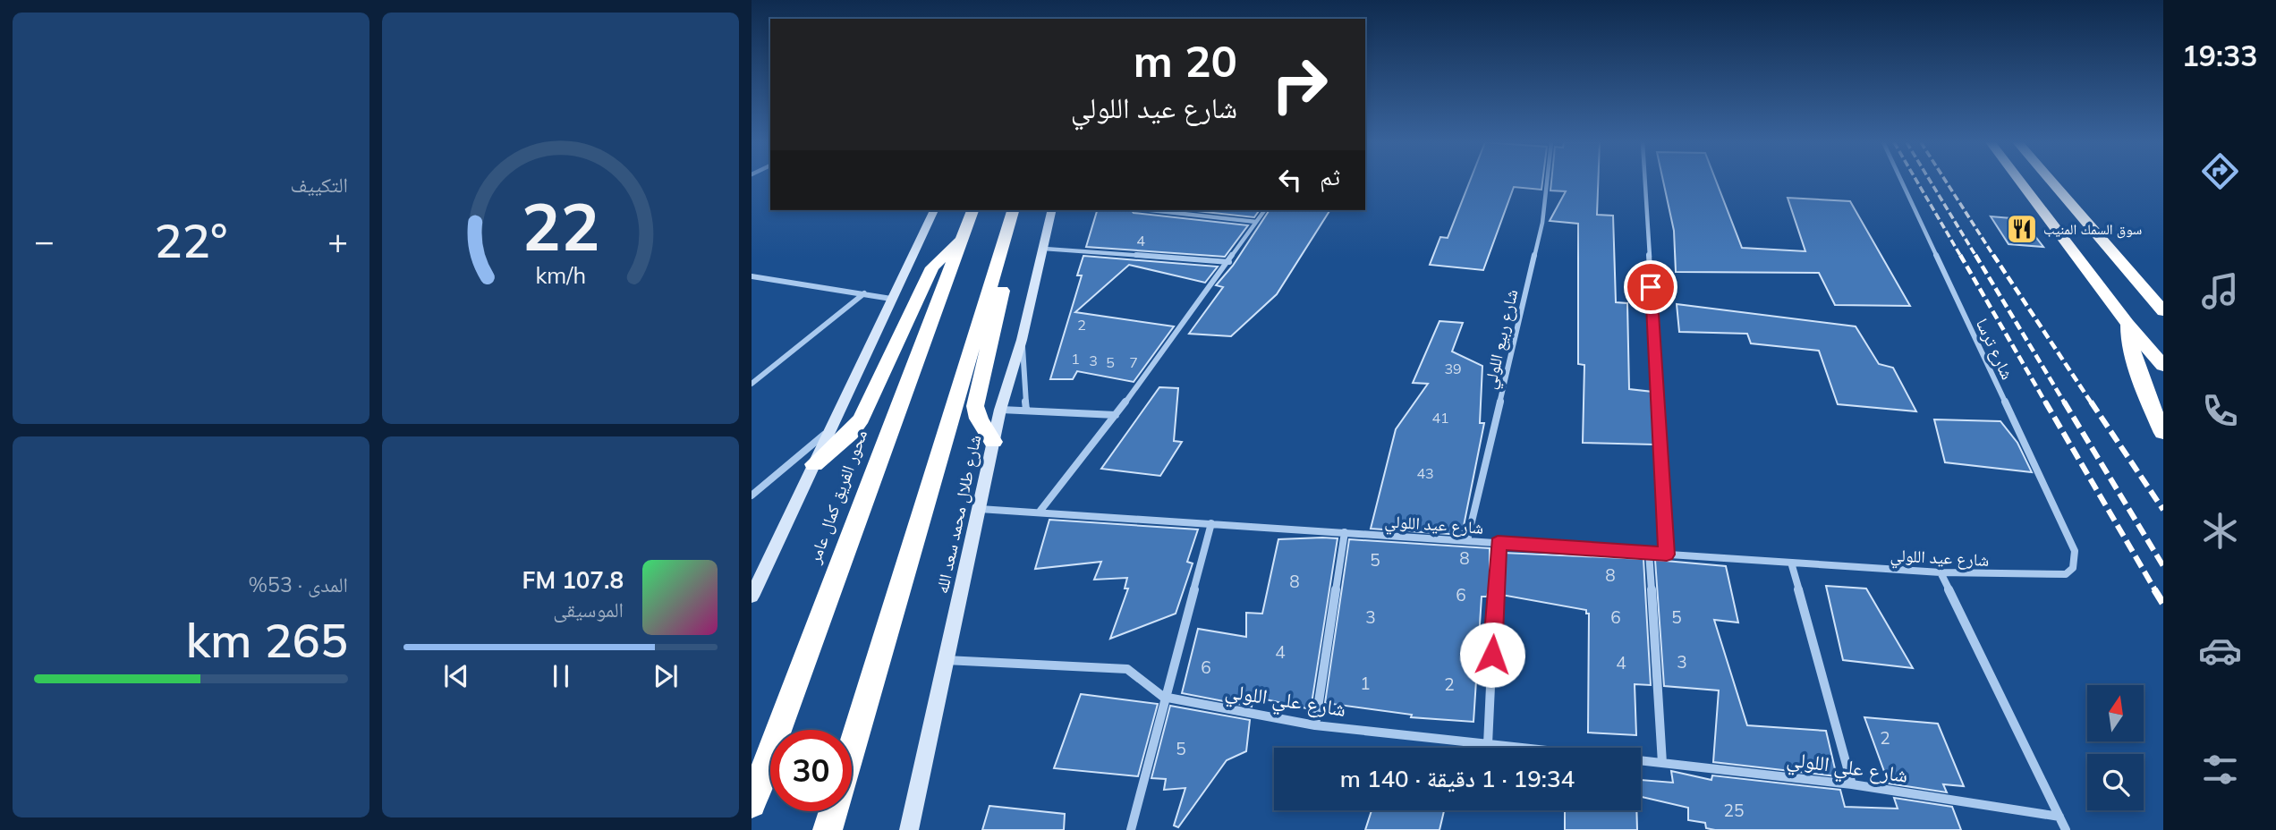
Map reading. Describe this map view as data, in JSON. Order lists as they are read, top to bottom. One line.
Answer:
{"streets":{"highway":["محور الفريق كمال عامر"],"main road":["شارع طلال محمد سعد الله"],"street":["شارع ربيع اللولي","شارع ترسا","شارع عيد اللولي","شارع علي اللولي"]},"crossings":[["شارع ربيع اللولي","شارع عيد اللولي"],["شارع ترسا","شارع عيد اللولي"],["شارع طلال محمد سعد الله","شارع عيد اللولي"],["شارع طلال محمد سعد الله","شارع علي اللولي"]],"places":{"restaurant":["سوق السمك المنيب"]},"house_numbers":["4","2","1","3","5","7","39","41","43","8","5","8","8","6","3","6","5","4","3","4","6","1","2","2","5","25"],"north":"top","page":{"tabs":"19:33","tile":["التكييف",["المدى · 53%","265 km"]],"turn":["20 m","شارع عيد اللولي"],"then":"ثم","heat":["−","22°","+"],"song":["107.8 FM","الموسيقى"],"limit":"30","trip":"19:34 · 1 دقيقة · 140 m","gauge":["22","km/h"]}}
